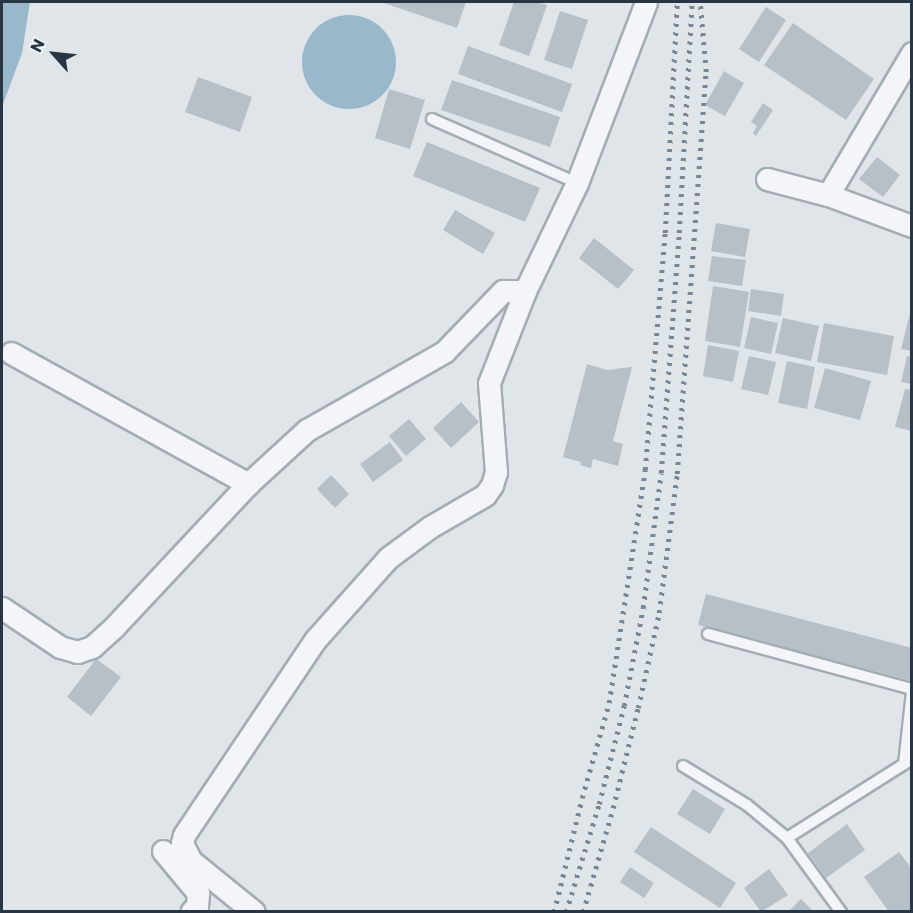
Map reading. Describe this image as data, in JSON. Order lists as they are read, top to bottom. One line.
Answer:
{"north":"top left"}
